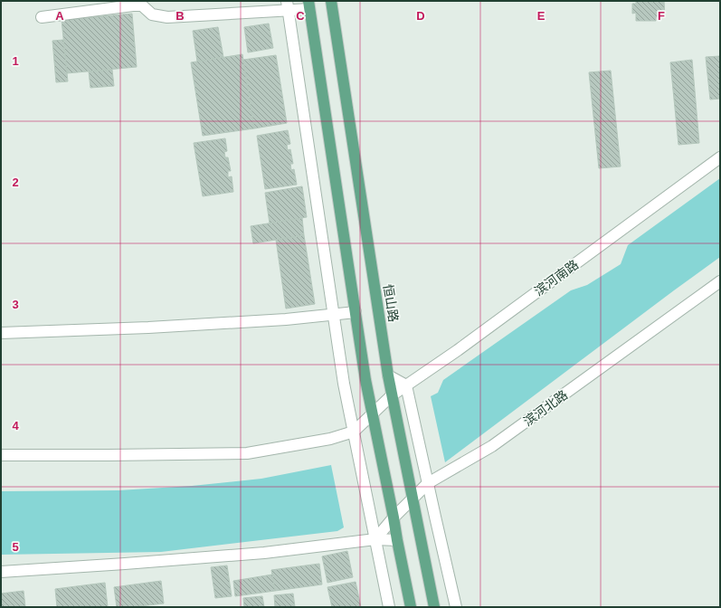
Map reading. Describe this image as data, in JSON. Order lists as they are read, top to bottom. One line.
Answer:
{"streets":{"main road":["恒山路"],"street":["滨河南路","滨河北路"]},"crossings":[["滨河南路","恒山路"],["恒山路","滨河北路"]],"grid":{"columns":["A","B","C","D","E","F"],"rows":["1","2","3","4","5"]}}
